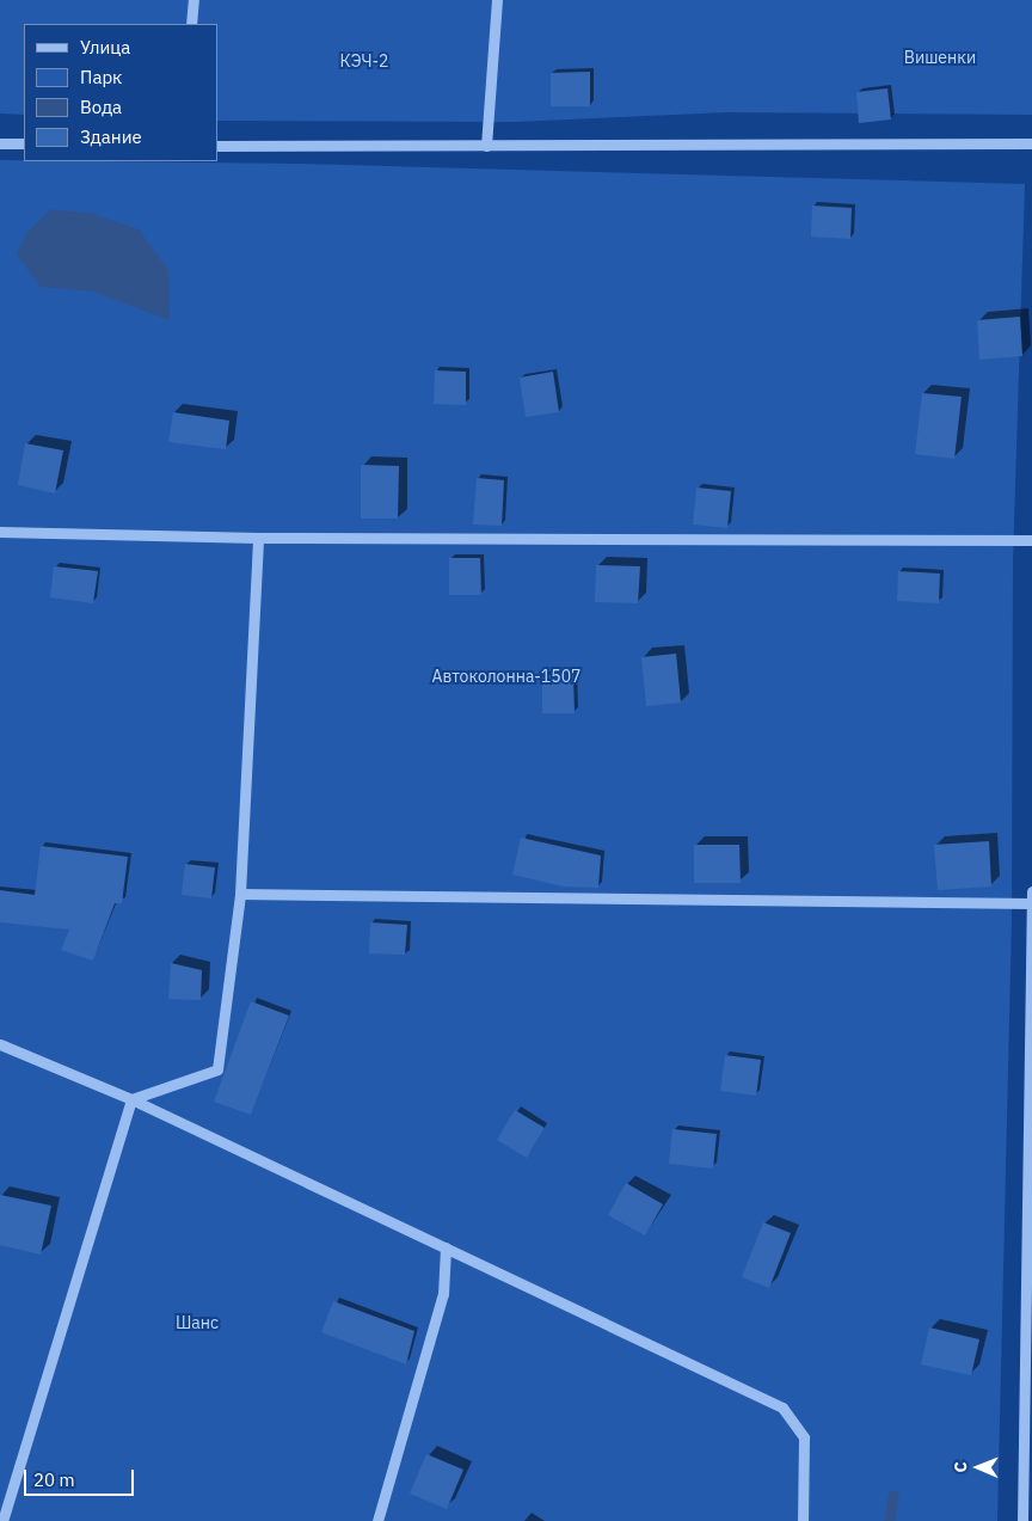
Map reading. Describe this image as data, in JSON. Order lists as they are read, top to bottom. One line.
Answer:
{"parks":["Вишенки","КЭЧ-2","Автоколонна-1507","Шанс"],"legend":["Улица","Парк","Вода","Здание"],"scale_bar":"20 m","north":"left"}
